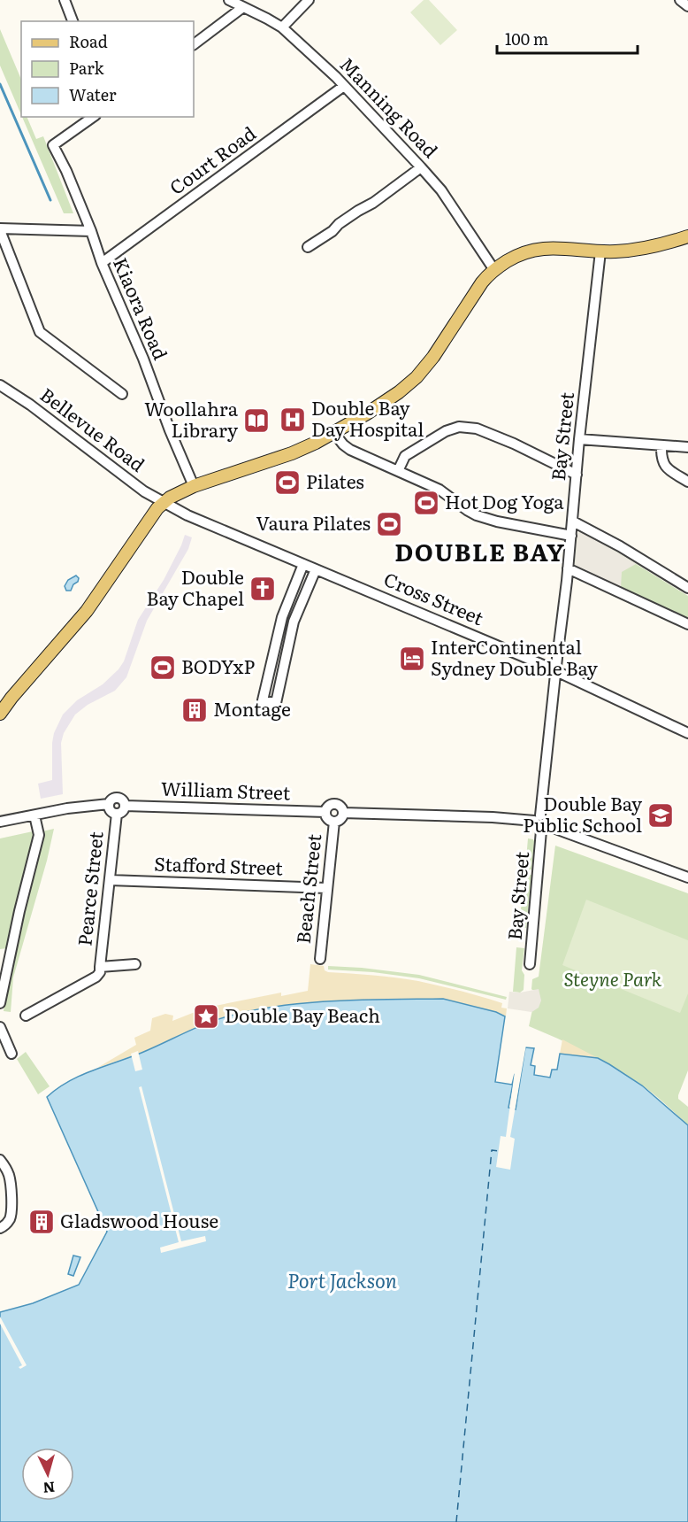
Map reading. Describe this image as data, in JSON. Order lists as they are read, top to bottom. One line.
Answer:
{"streets":{"street":["Manning Road","Court Road","Kiaora Road","Bellevue Road","Bay Street","Cross Street","William Street","Stafford Street","Pearce Street","Beach Street"]},"crossings":[["Manning Road","Court Road"],["Court Road","Kiaora Road"],["Bellevue Road","Cross Street"],["Bay Street","Cross Street"],["William Street","Pearce Street"],["William Street","Beach Street"],["Stafford Street","Pearce Street"],["Stafford Street","Beach Street"]],"districts":["DOUBLE BAY"],"water":["Port Jackson"],"parks":["Steyne Park"],"places":{"hospital":["Double Bay Day Hospital"],"library":["Woollahra Library"],"sports":["Pilates","Hot Dog Yoga","Vaura Pilates","BODYxP"],"church":["Double Bay Chapel"],"hotel":["InterContinental Sydney Double Bay"],"building":["Montage","Gladswood House"],"school or university":["Double Bay Public School"],"place":["Double Bay Beach"]},"legend":["Road","Park","Water"],"scale_bar":"100 m","north":"bottom"}
